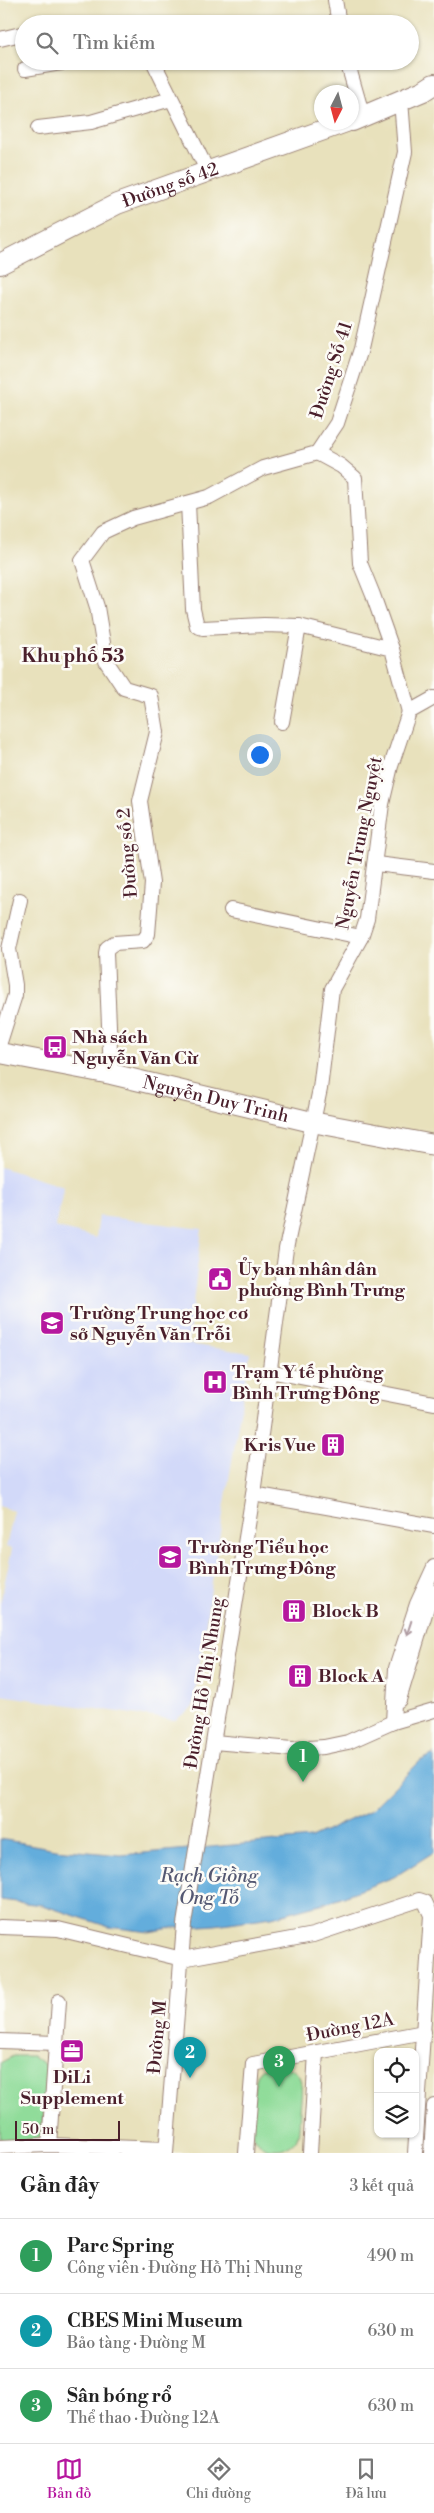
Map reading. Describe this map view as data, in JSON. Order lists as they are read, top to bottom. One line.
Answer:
{"streets":{"street":["Đường số 42","Đường Số 41","Nguyễn Trung Nguyệt","Đường số 2","Nguyễn Duy Trinh","Đường Hồ Thị Nhung","Đường 12A","Đường M"]},"crossings":[["Đường số 42","Đường Số 41"],["Đường Số 41","Đường số 2"],["Nguyễn Trung Nguyệt","Nguyễn Duy Trinh"],["Nguyễn Trung Nguyệt","Đường Hồ Thị Nhung"],["Đường số 2","Nguyễn Duy Trinh"],["Nguyễn Duy Trinh","Đường Hồ Thị Nhung"],["Đường Hồ Thị Nhung","Đường M"]],"districts":["Khu phố 53"],"water":["Rạch Giồng Ông Tố"],"places":{"bus stop":["Nhà sách Nguyễn Văn Cừ"],"public building":["Ủy ban nhân dân phường Bình Trưng"],"school or university":["Trường Trung học cơ sở Nguyễn Văn Trỗi","Trường Tiểu học Bình Trưng Đông"],"hospital":["Trạm Y tế phường Bình Trưng Đông"],"building":["Kris Vue","Block B","Block A"],"office":["DiLi Supplement"]},"scale_bar":"50 m","north":"bottom","page":{"search":"Tìm kiếm","pins":["1","2","3"],"scale":"50 m","heading":["Gần đây","3 kết quả"],"list":[{"mark":"1","name":"Parc Spring","note":"Công viên · Đường Hồ Thị Nhung","value":"490 m"},{"mark":"2","name":"CBES Mini Museum","note":"Bảo tàng · Đường M","value":"630 m"},{"mark":"3","name":"Sân bóng rổ","note":"Thể thao · Đường 12A","value":"630 m"}],"nav":["Bản đồ","Chỉ đường","Đã lưu"]}}
